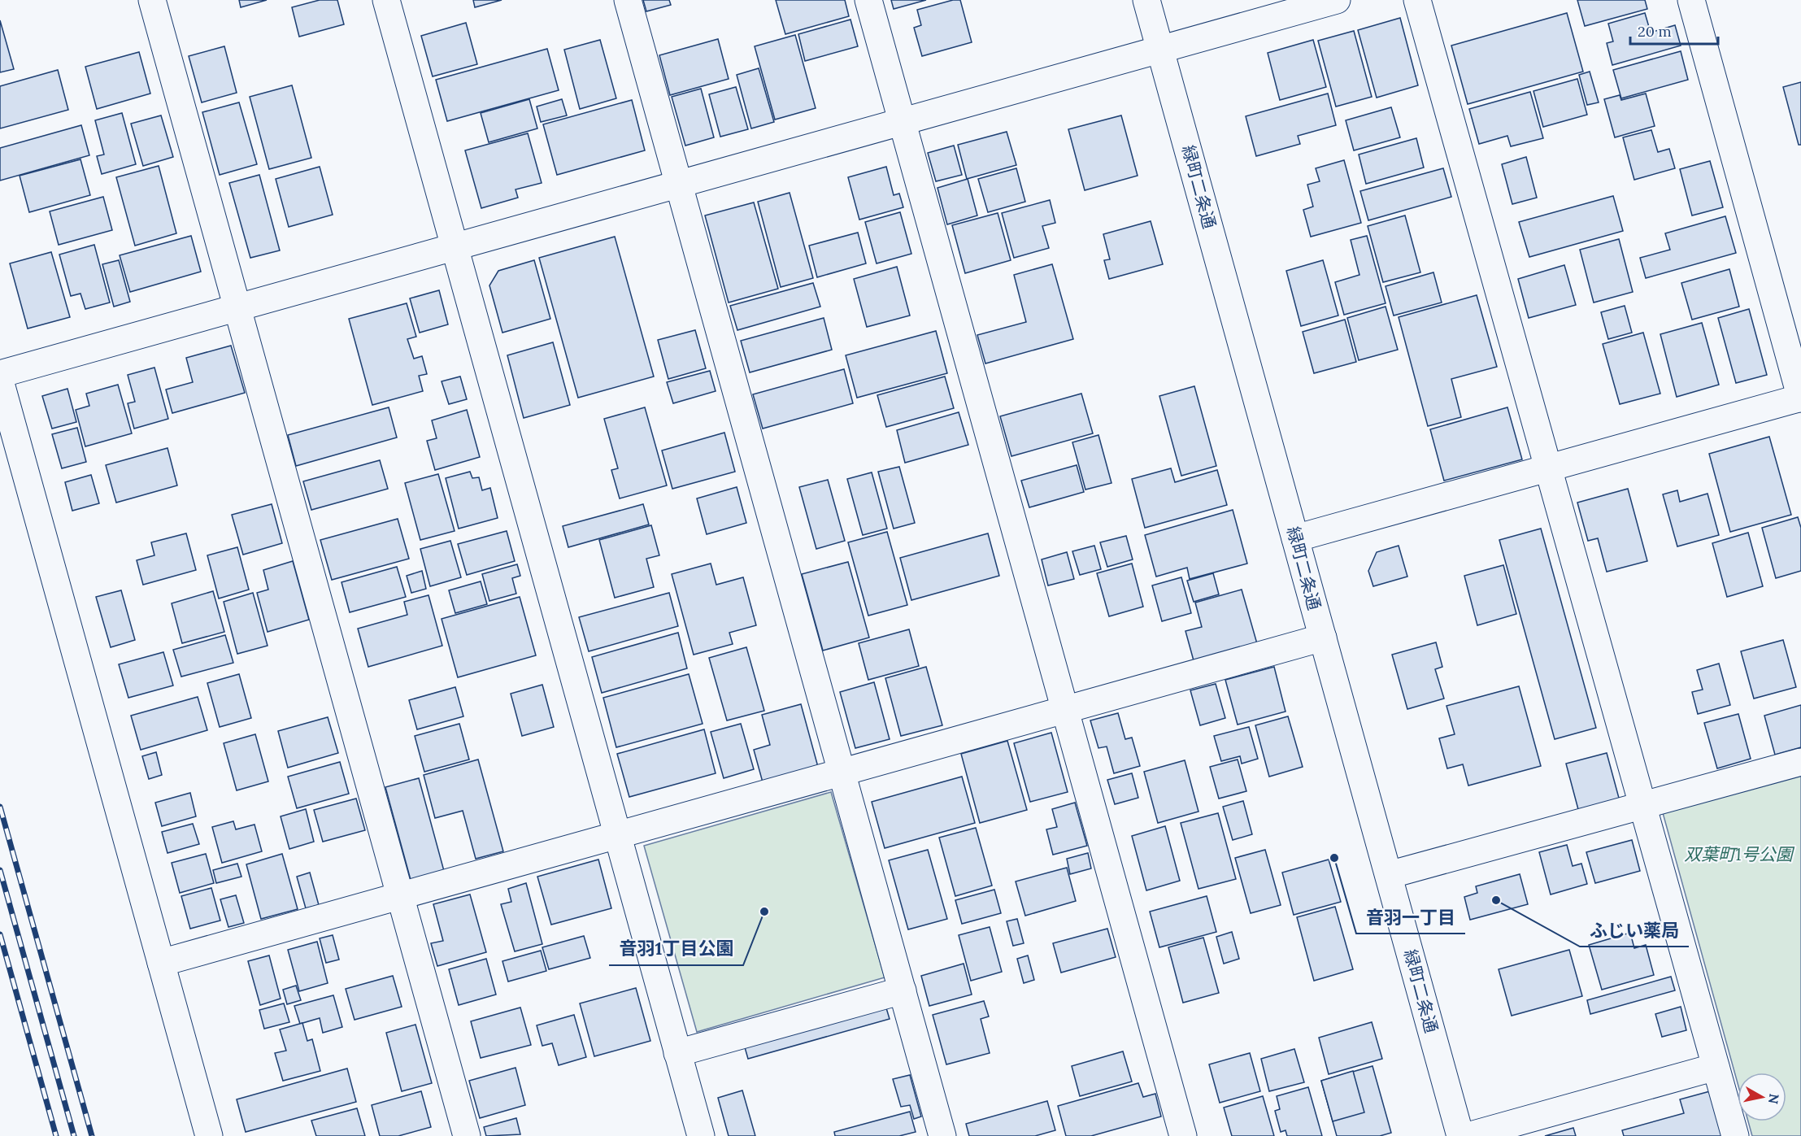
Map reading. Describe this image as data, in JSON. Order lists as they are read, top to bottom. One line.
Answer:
{"streets":{"street":["緑町二条通"]},"parks":["双葉町1号公園"],"places":["音羽一丁目","ふじい薬局","音羽1丁目公園"],"scale_bar":"20 m","north":"right"}
